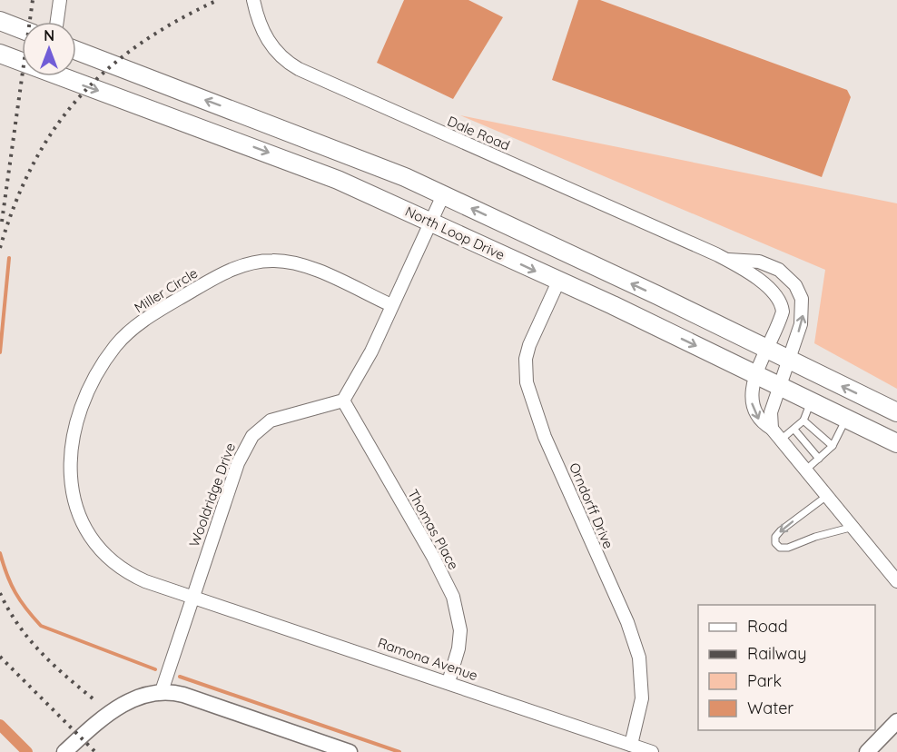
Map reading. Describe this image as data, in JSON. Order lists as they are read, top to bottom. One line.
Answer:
{"streets":{"main road":["North Loop Drive"],"street":["Dale Road","Miller Circle","Wooldridge Drive","Orndorff Drive","Thomas Place","Ramona Avenue"]},"crossings":[["Dale Road","North Loop Drive"],["North Loop Drive","Orndorff Drive"],["Miller Circle","Wooldridge Drive"],["Miller Circle","Ramona Avenue"],["Wooldridge Drive","Thomas Place"],["Wooldridge Drive","Ramona Avenue"],["Orndorff Drive","Ramona Avenue"],["Thomas Place","Ramona Avenue"]],"legend":["Road","Railway","Park","Water"],"north":"top"}
